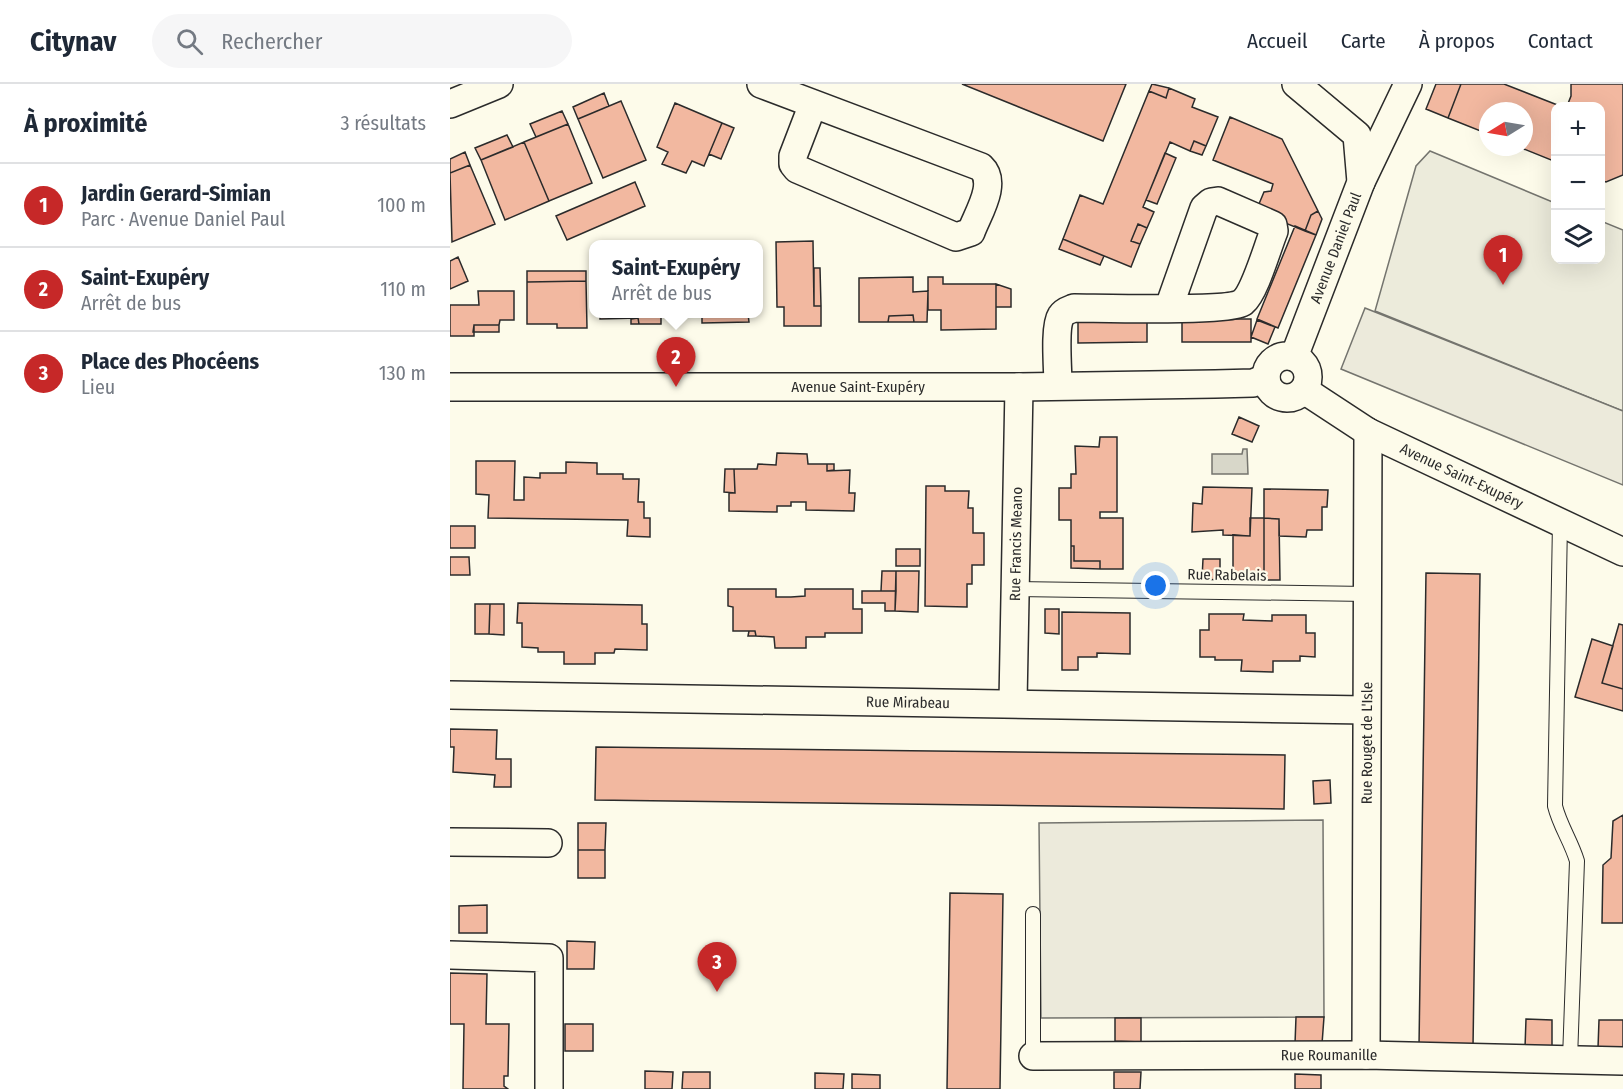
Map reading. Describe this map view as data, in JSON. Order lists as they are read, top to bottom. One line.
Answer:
{"streets":{"street":["Avenue Daniel Paul","Avenue Saint-Exupéry","Rue Francis Meano","Rue Mirabeau","Rue Rouget de L'Isle","Rue Roumanille"],"lane":["Rue Rabelais"]},"crossings":[["Avenue Daniel Paul","Avenue Saint-Exupéry"],["Avenue Saint-Exupéry","Rue Francis Meano"],["Avenue Saint-Exupéry","Rue Rouget de L'Isle"],["Rue Francis Meano","Rue Rabelais"],["Rue Francis Meano","Rue Mirabeau"],["Rue Rabelais","Rue Rouget de L'Isle"],["Rue Mirabeau","Rue Rouget de L'Isle"],["Rue Rouget de L'Isle","Rue Roumanille"]],"north":"left","page":{"header":"Citynav","search":"Rechercher","nav":["Accueil","Carte","À propos","Contact"],"heading":["À proximité","3 résultats"],"map_buttons":["+","−"],"list":[{"mark":"1","name":"Jardin Gerard-Simian","note":"Parc · Avenue Daniel Paul","value":"100 m"},{"mark":"2","name":"Saint-Exupéry","note":"Arrêt de bus","value":"110 m"},{"mark":"3","name":"Place des Phocéens","note":"Lieu","value":"130 m"}],"pins":["1","2","3"],"popup":["Saint-Exupéry","Arrêt de bus"]}}
